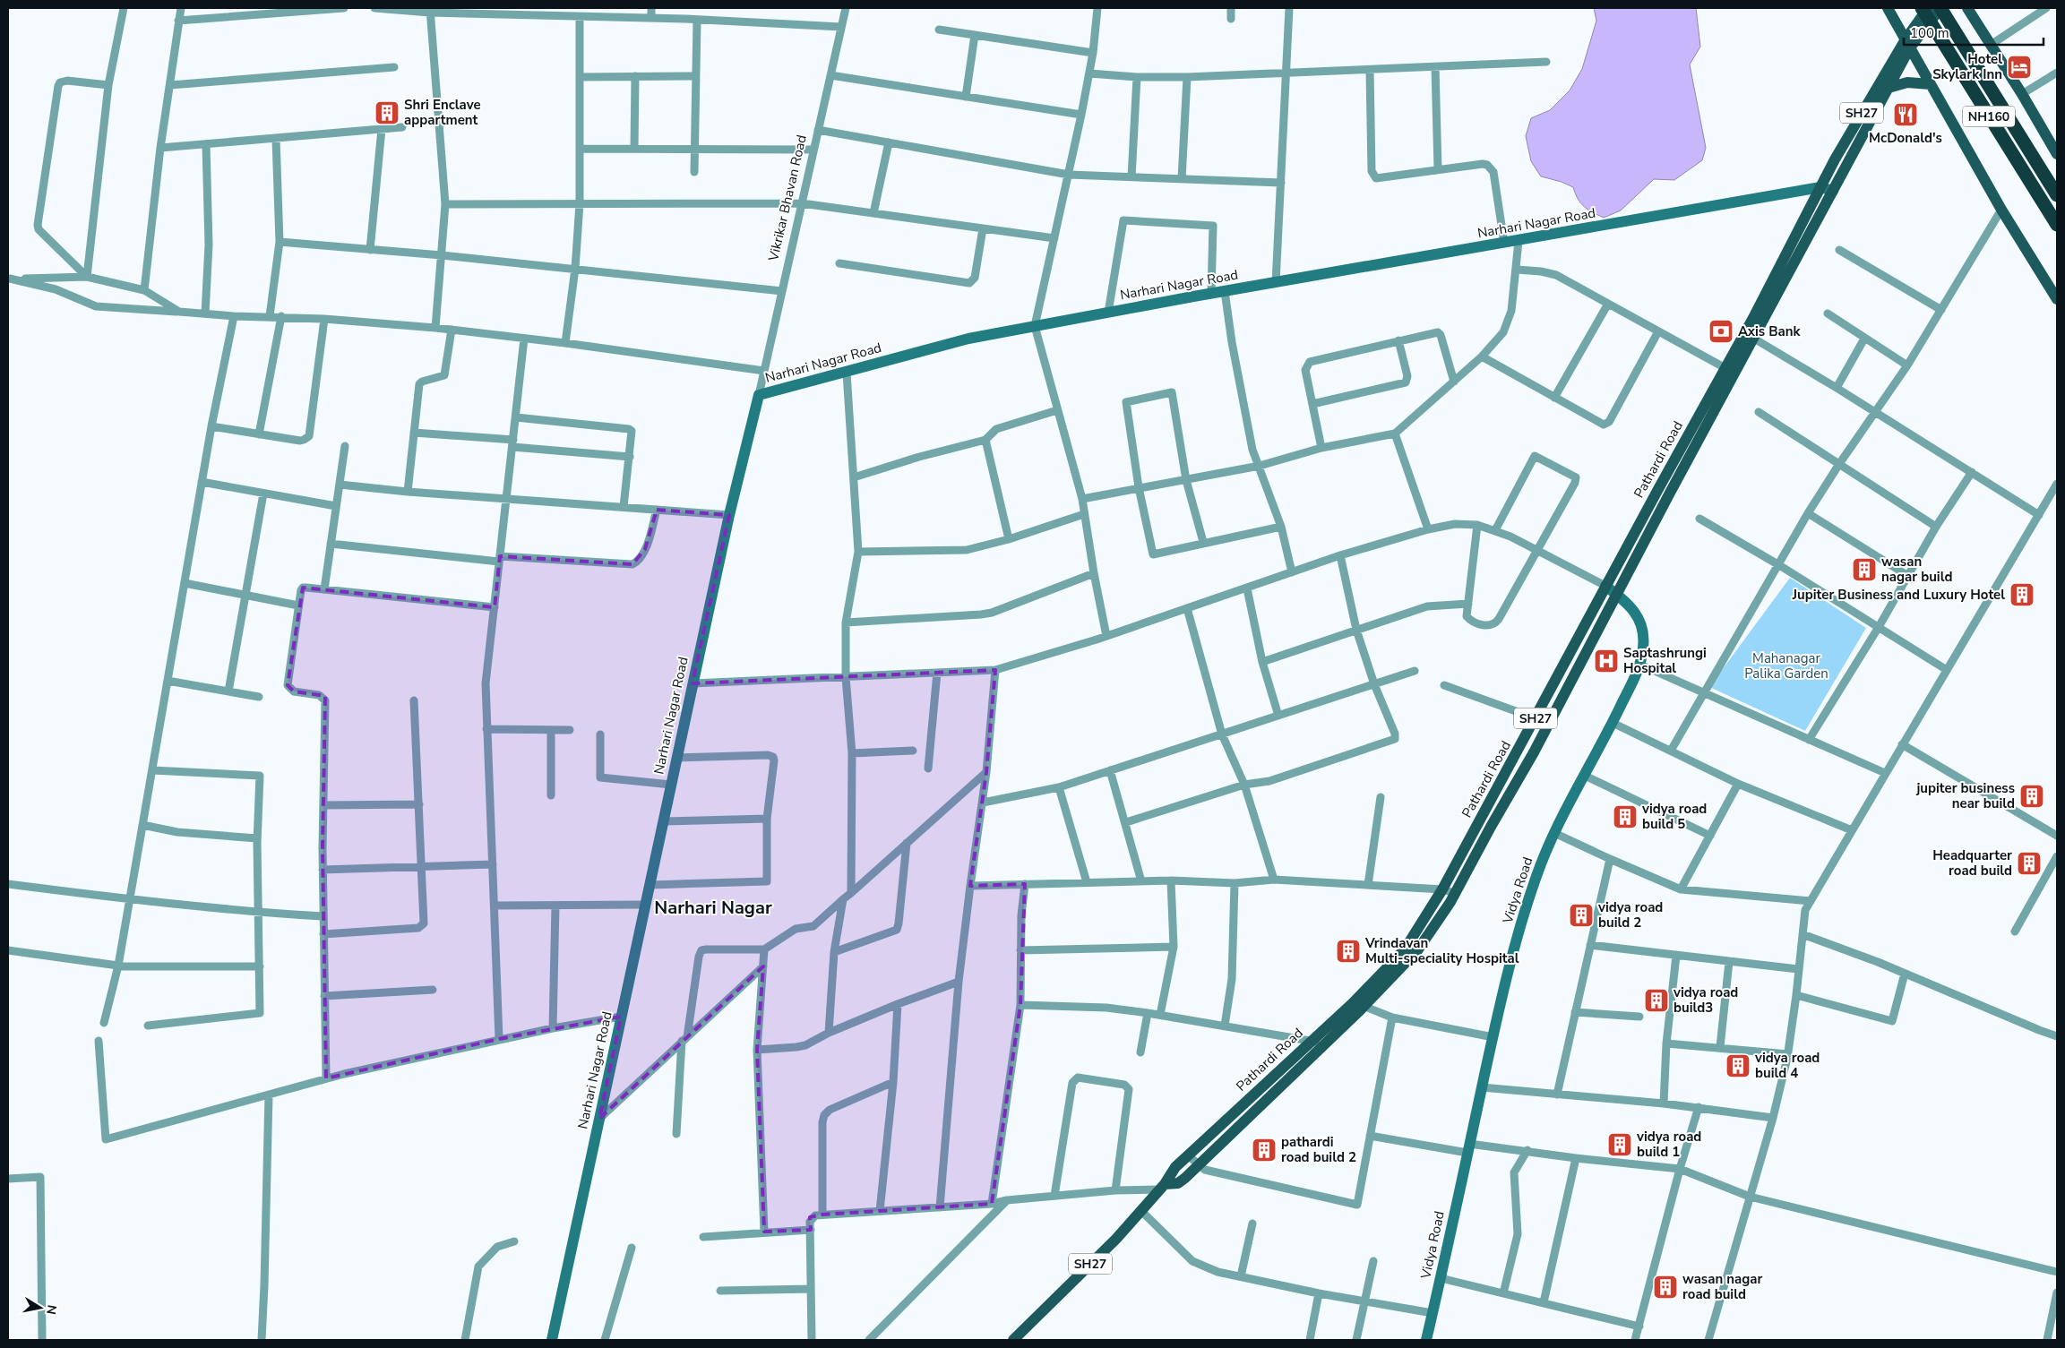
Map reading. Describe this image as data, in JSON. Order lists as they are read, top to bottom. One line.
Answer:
{"streets":{"highway":["NH160"],"main road":["SH27","Pathardi Road"],"street":["Vikrikar Bhavan Road","Narhari Nagar Road","Vidya Road"]},"crossings":[["SH27","Pathardi Road"],["Vikrikar Bhavan Road","Narhari Nagar Road"],["Narhari Nagar Road","Pathardi Road"],["Pathardi Road","Vidya Road"]],"districts":["Narhari Nagar"],"parks":["Mahanagar Palika Garden"],"places":{"hotel":["Hotel Skylark Inn"],"building":["Shri Enclave appartment","wasan nagar build","Jupiter Business and Luxury Hotel","jupiter business near build","vidya road build 5","Headquarter road build","vidya road build 2","Vrindavan Multi-speciality Hospital","vidya road build3","vidya road build 4","vidya road build 1","pathardi road build 2","wasan nagar road build"],"restaurant":["McDonald's"],"bank":["Axis Bank"],"hospital":["Saptashrungi Hospital"]},"scale_bar":"100 m","north":"right"}
